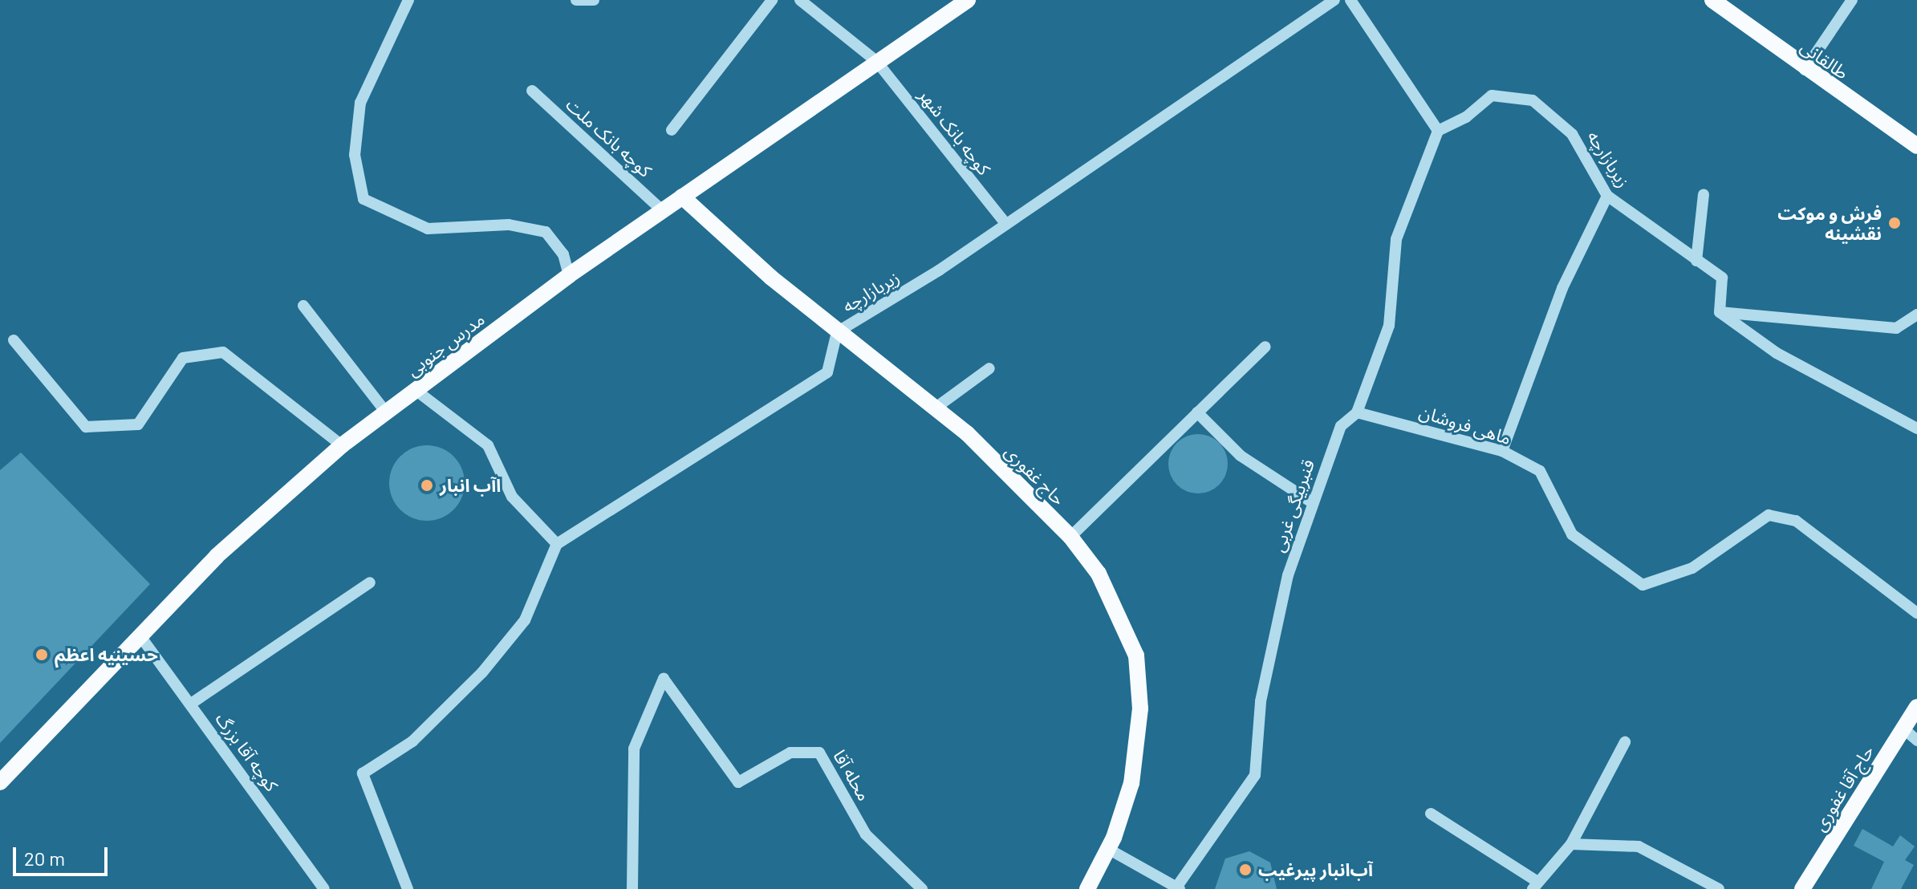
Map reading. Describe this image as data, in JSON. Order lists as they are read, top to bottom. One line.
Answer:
{"streets":{"main road":["طالقانی","مدرس جنوبی","حاج غفوری","حاج آقا غفوری"],"street":["کوچه بانک شهر","کوچه بانک ملت","زیربازارچه","ماهی فروشان","قنبربیگی غربی","کوچه آقا بزرگ","محله آقا"]},"crossings":[["کوچه بانک شهر","زیربازارچه"],["کوچه بانک شهر","مدرس جنوبی"],["کوچه بانک ملت","مدرس جنوبی"],["زیربازارچه","حاج غفوری"],["زیربازارچه","قنبربیگی غربی"],["مدرس جنوبی","حاج غفوری"],["مدرس جنوبی","کوچه آقا بزرگ"],["ماهی فروشان","قنبربیگی غربی"]],"places":["فرش و موکت نقشینه","اآب انبار","حسینیه اعظم","آب‌انبار پیرغیب"],"scale_bar":"20 m"}
